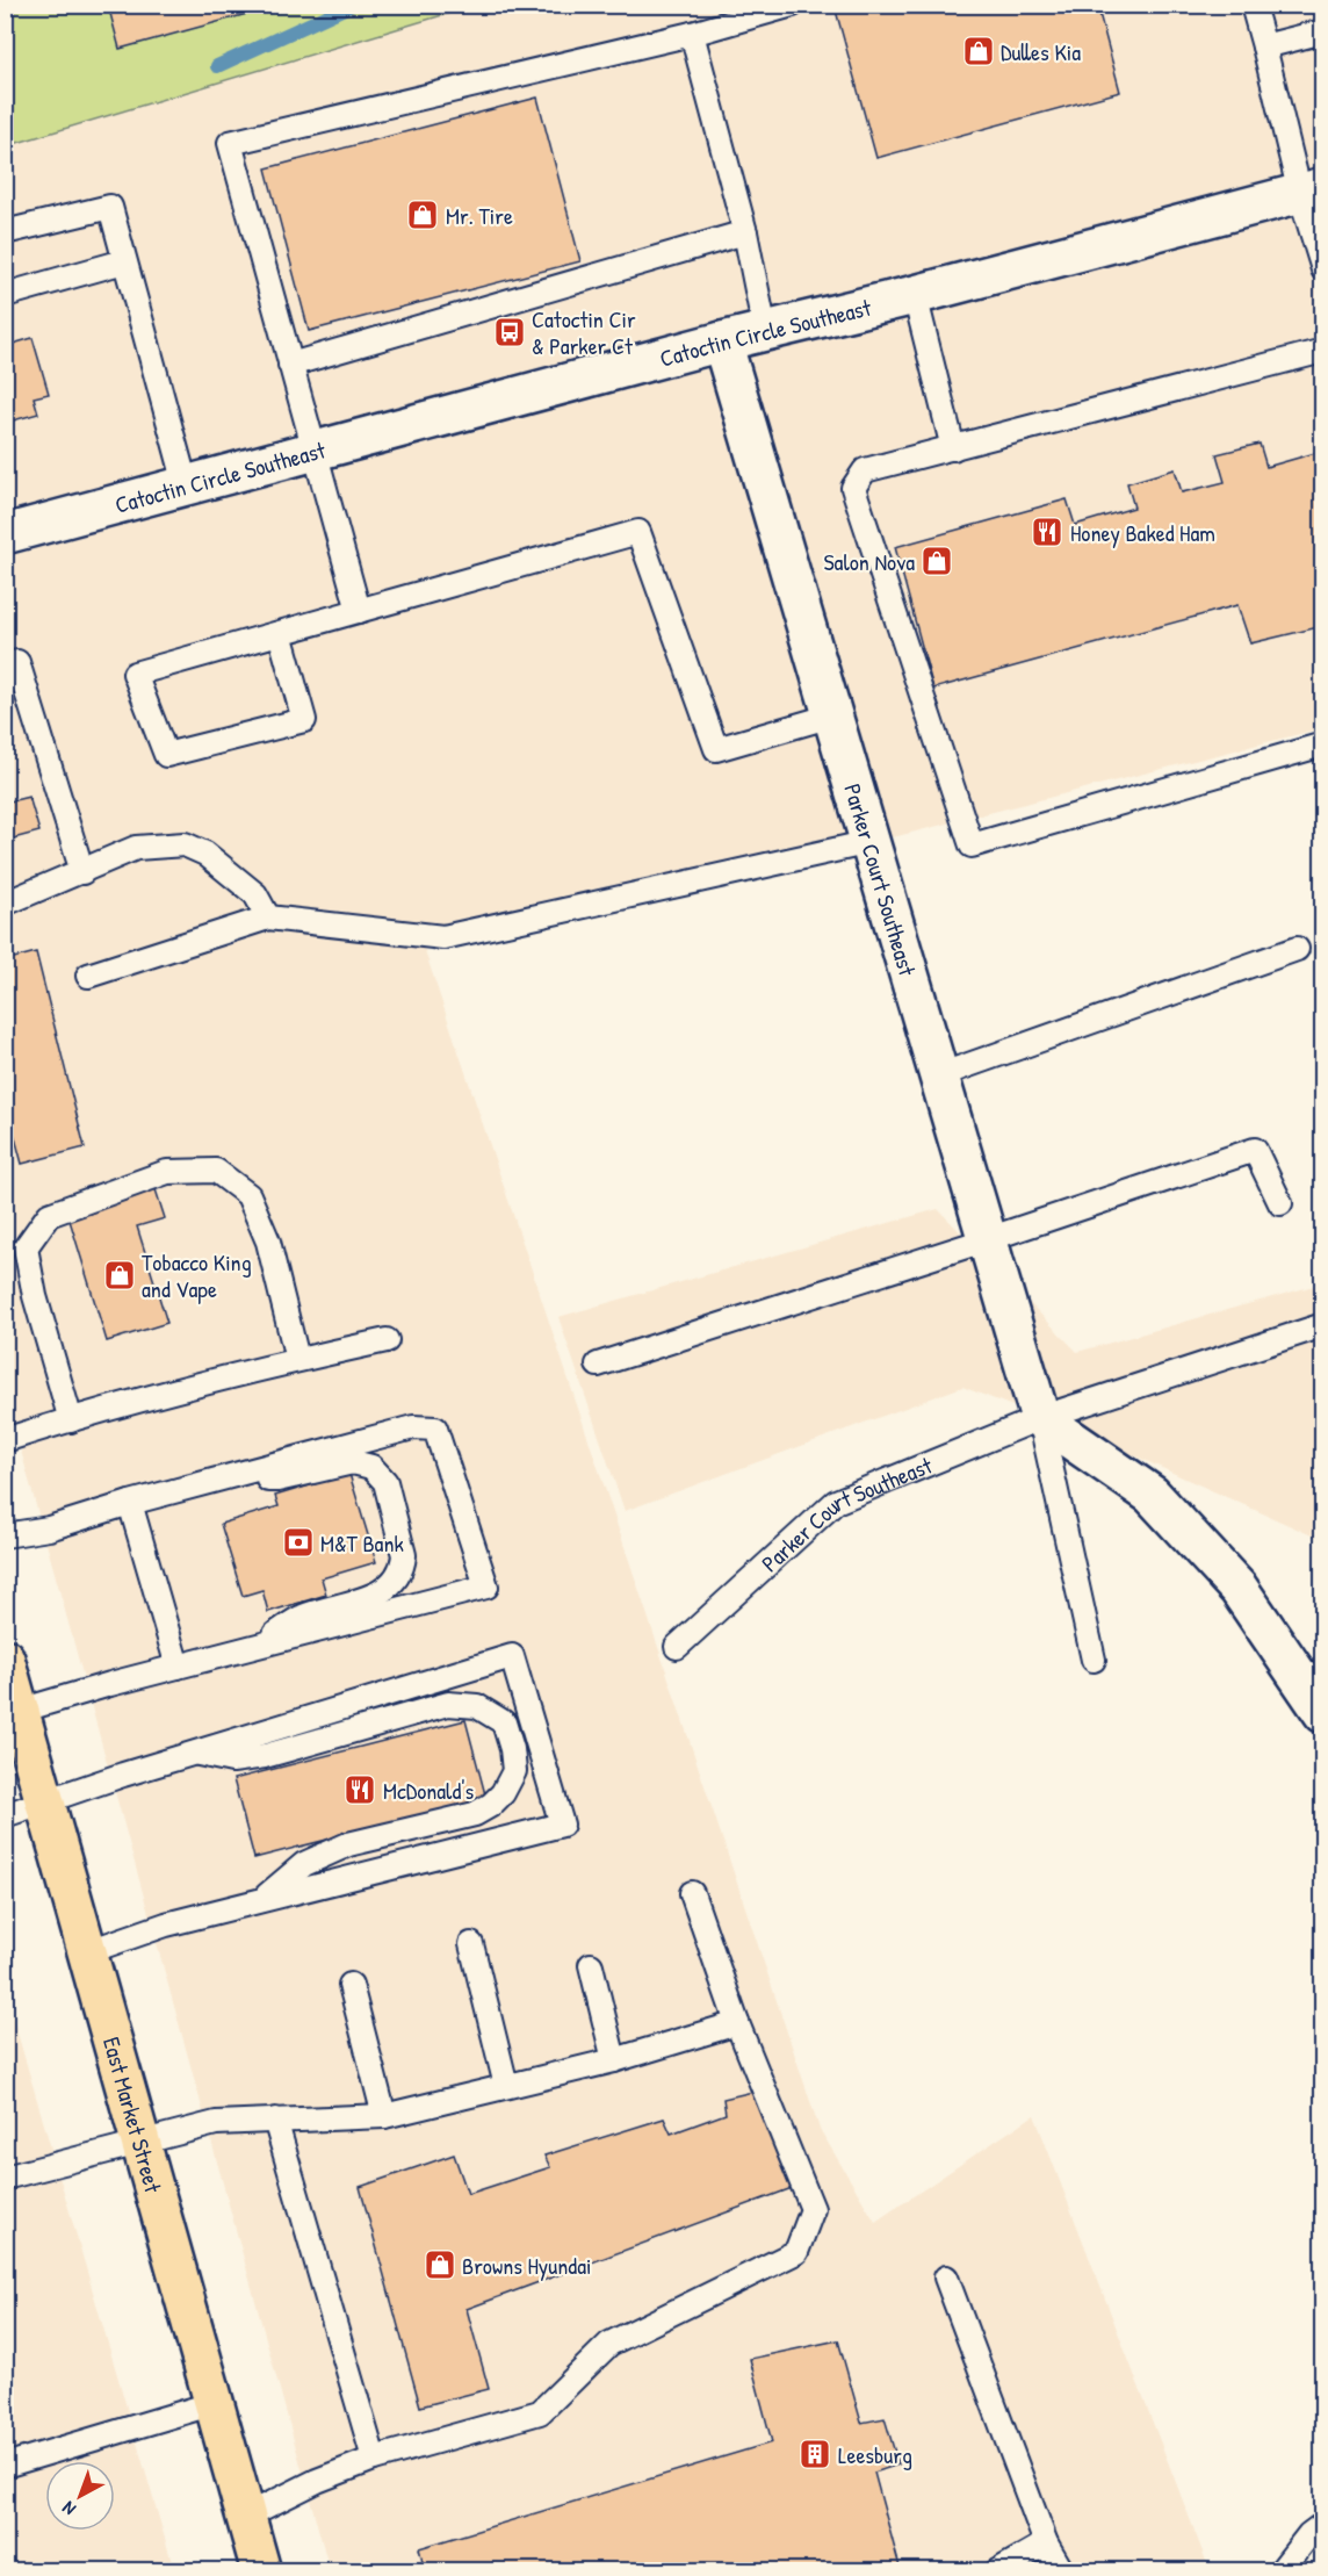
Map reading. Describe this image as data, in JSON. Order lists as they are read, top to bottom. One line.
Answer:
{"streets":{"main road":["East Market Street"],"street":["Catoctin Circle Southeast","Parker Court Southeast"]},"crossings":[["Catoctin Circle Southeast","Parker Court Southeast"]],"places":{"shop":["Dulles Kia","Mr. Tire","Salon Nova","Tobacco King and Vape","Browns Hyundai"],"bus stop":["Catoctin Cir & Parker Ct"],"restaurant":["Honey Baked Ham","McDonald's"],"bank":["M&T Bank"],"building":["Leesburg"]},"north":"bottom left"}
